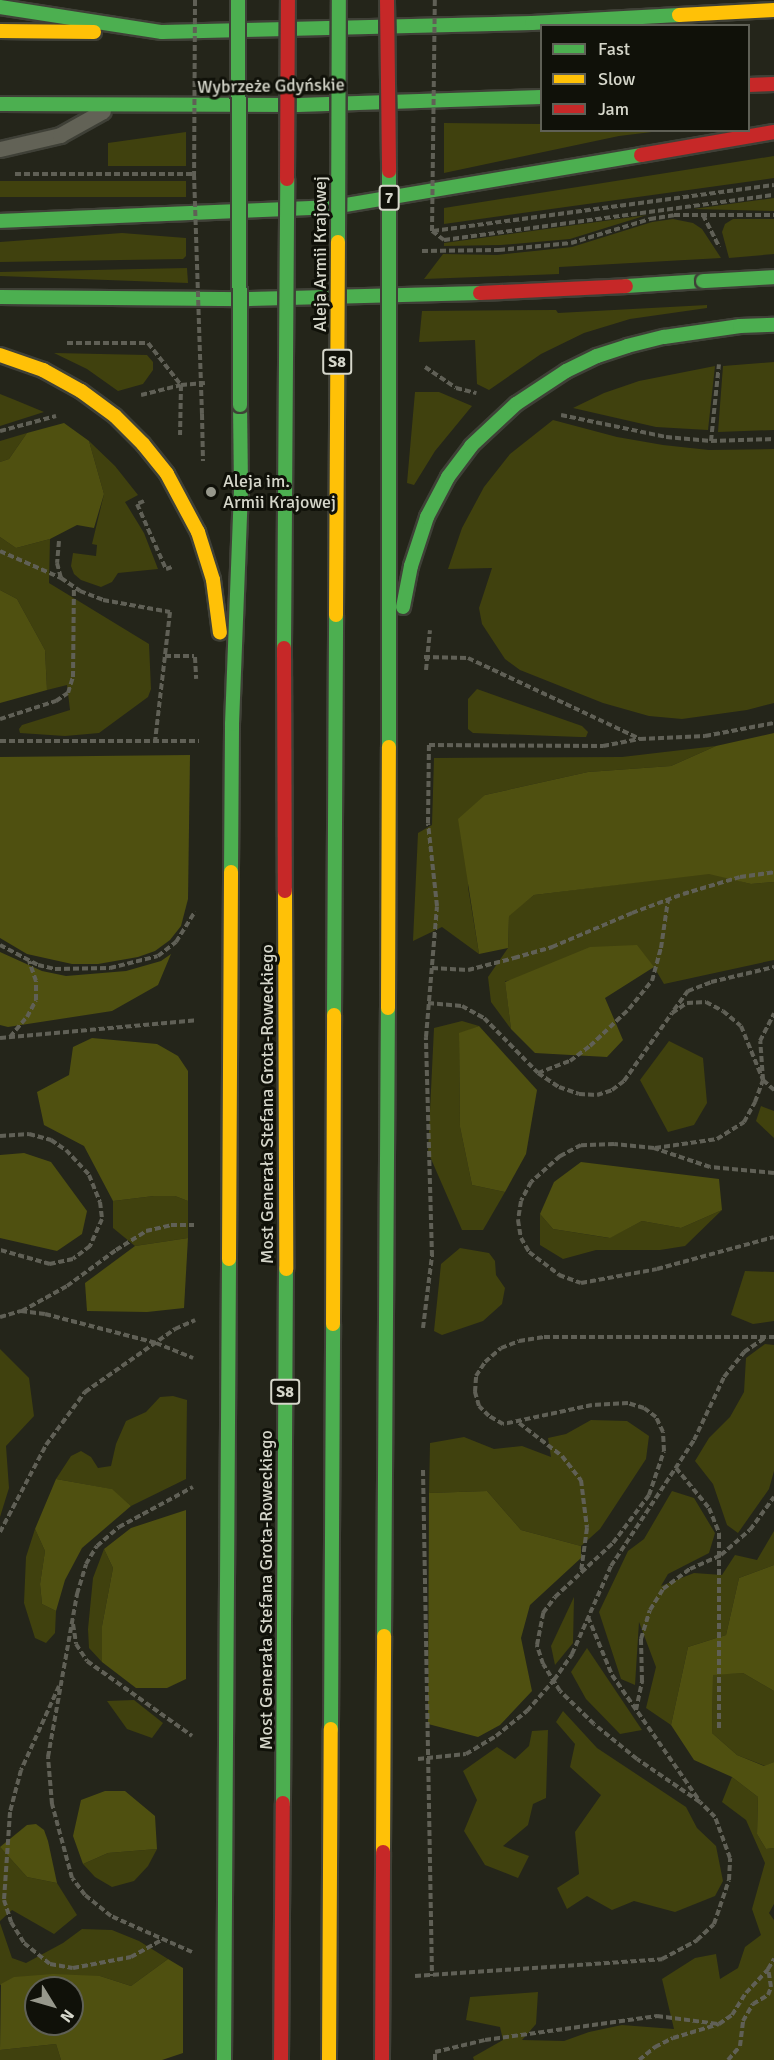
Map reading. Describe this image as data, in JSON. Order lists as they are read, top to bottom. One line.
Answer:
{"streets":{"main road":["Wybrzeże Gdyńskie","7","Aleja Armii Krajowej","S8","Most Generała Stefana Grota-Roweckiego"]},"crossings":[["Aleja Armii Krajowej","Most Generała Stefana Grota-Roweckiego"]],"places":["Aleja im. Armii Krajowej"],"legend":["Fast","Slow","Jam"],"north":"bottom right"}
